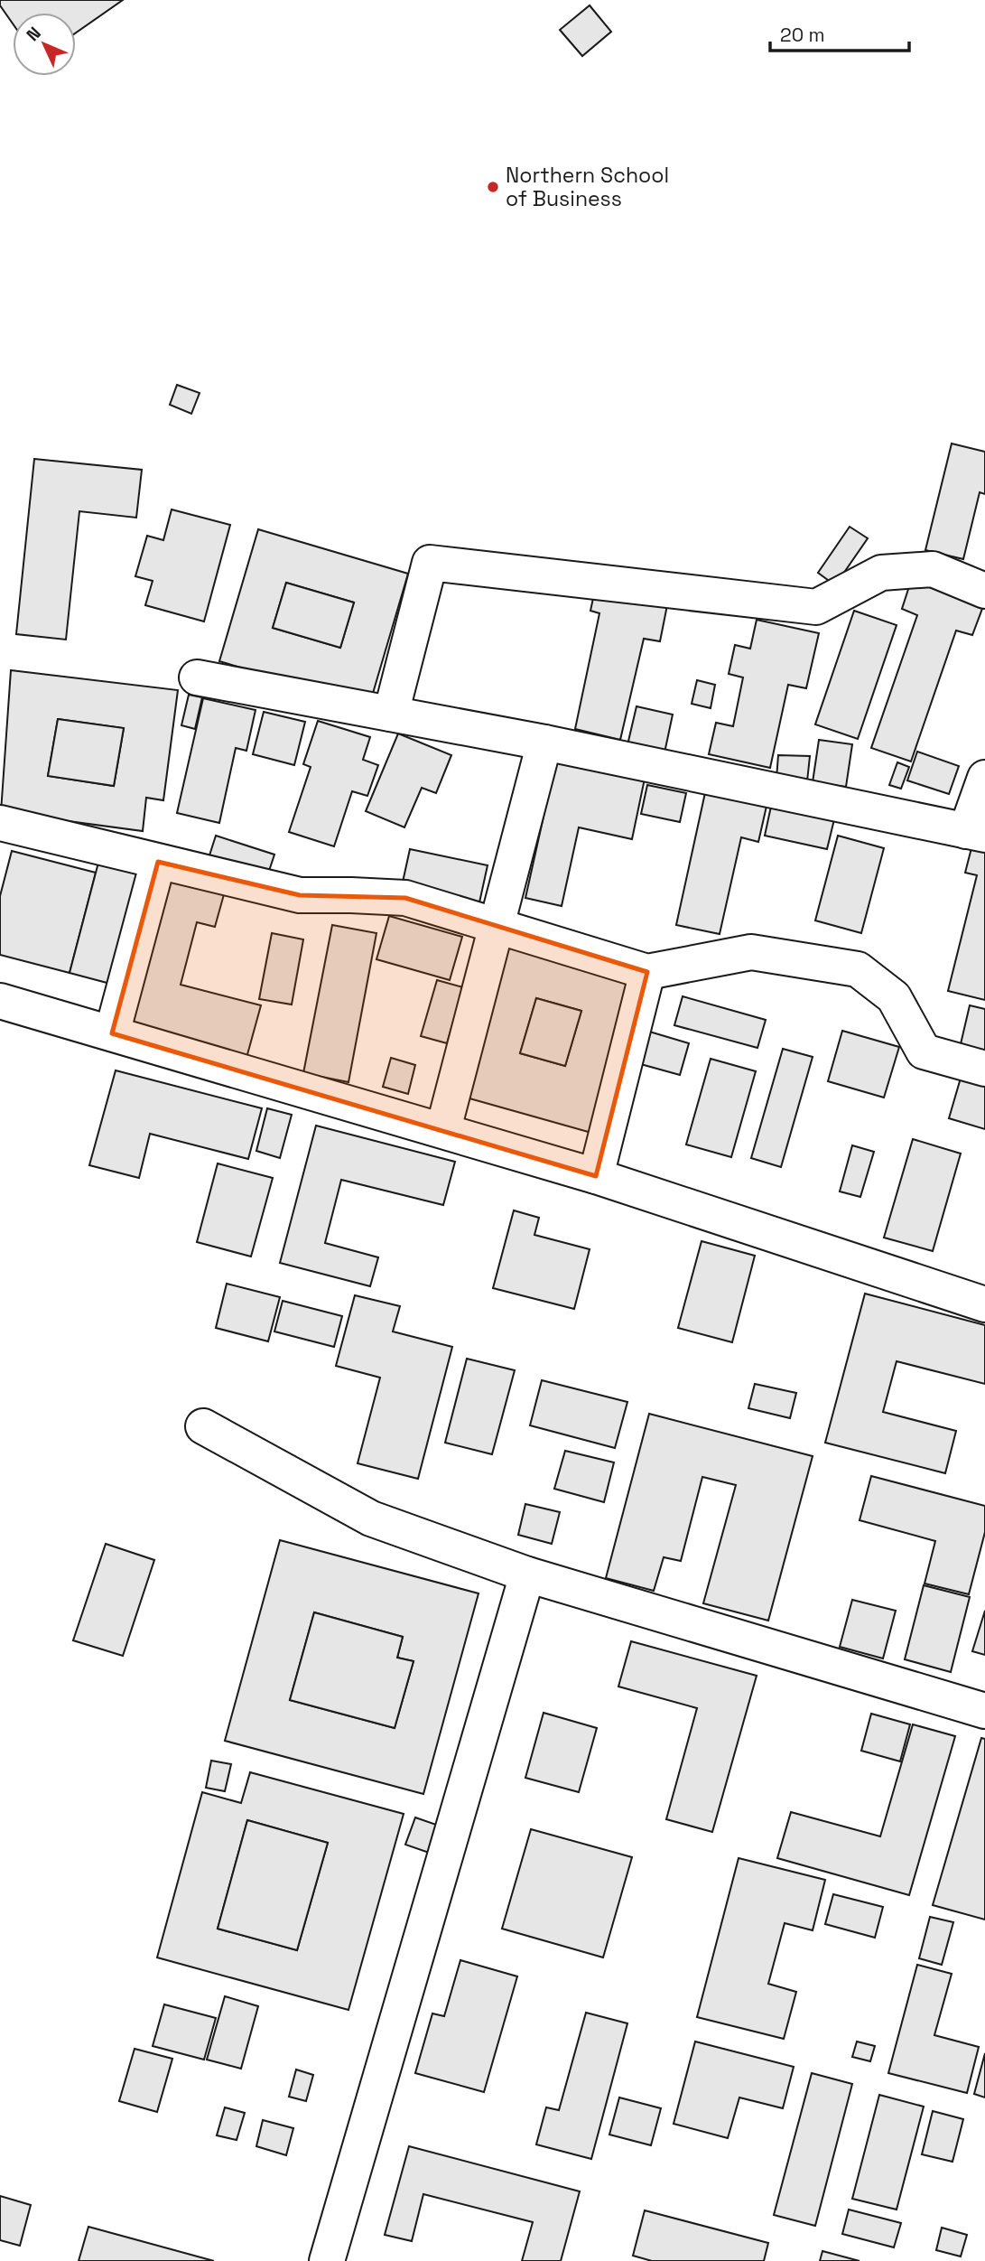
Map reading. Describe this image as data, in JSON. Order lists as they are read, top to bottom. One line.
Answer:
{"places":["Northern School of Business"],"scale_bar":"20 m","north":"top left"}
